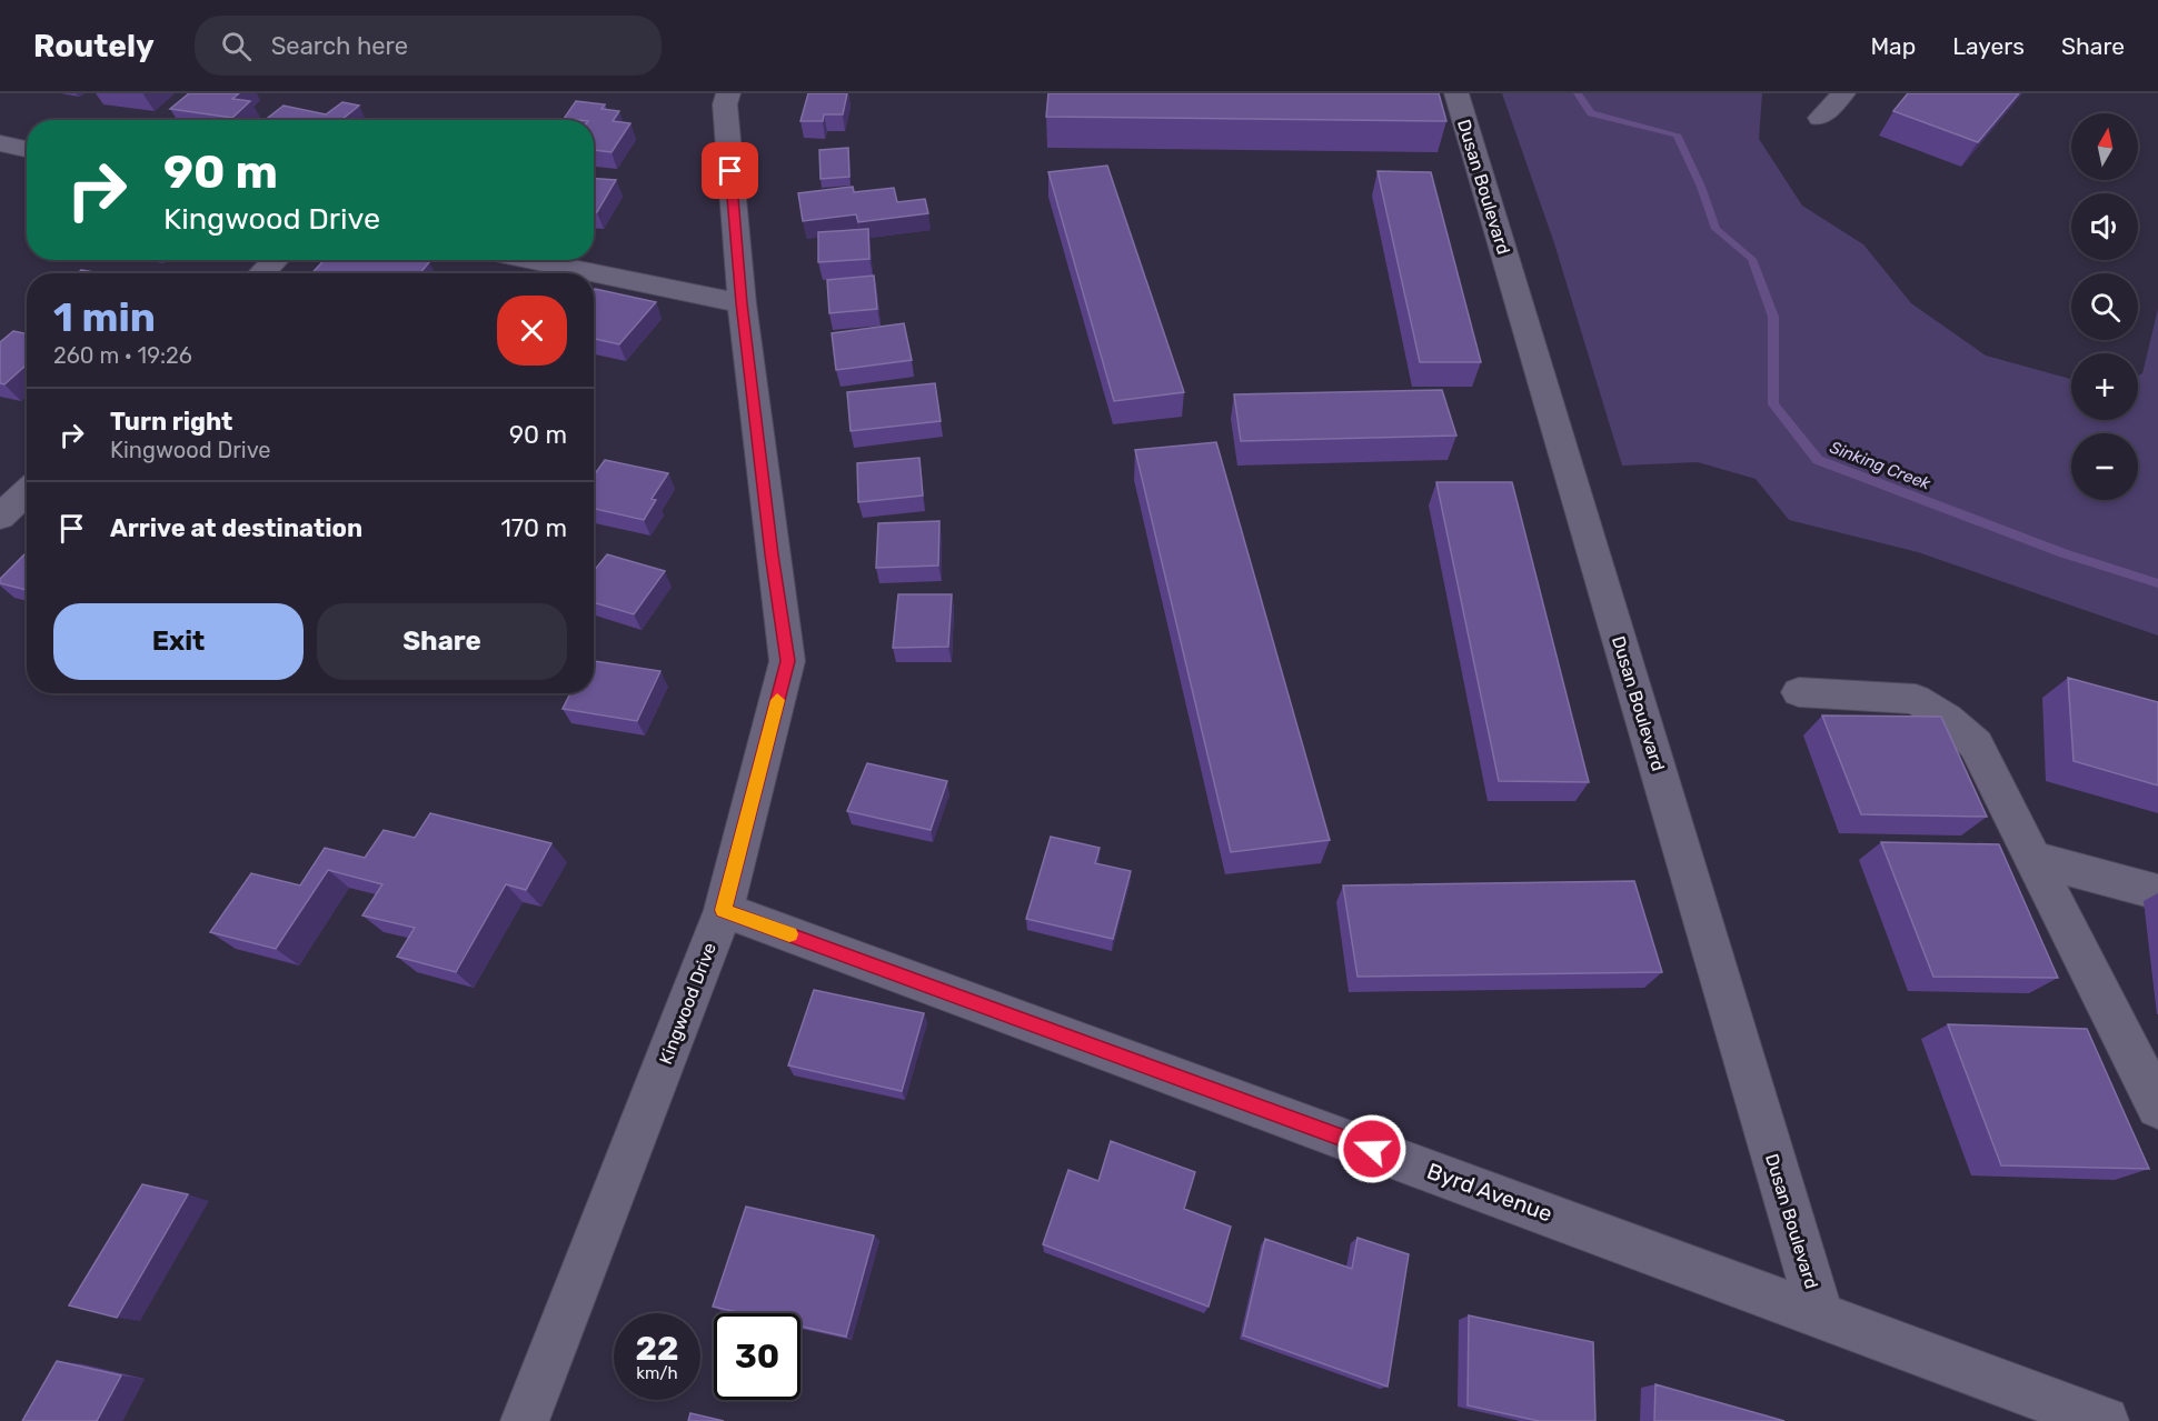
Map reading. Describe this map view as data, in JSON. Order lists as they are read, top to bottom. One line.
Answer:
{"streets":{"street":["Dusan Boulevard","Kingwood Drive","Byrd Avenue"]},"crossings":[["Dusan Boulevard","Byrd Avenue"],["Kingwood Drive","Byrd Avenue"]],"water":["Sinking Creek"],"north":"top","page":{"header":"Routely","search":"Search here","nav":["Map","Layers","Share"],"map_buttons":["+","−"],"turn":["90 m","Kingwood Drive"],"heading":["1 min","260 m · 19:26"],"list":[{"name":"Turn right","note":"Kingwood Drive","value":"90 m"},{"name":"Arrive at destination","value":"170 m"}],"buttons":["Exit","Share"],"speed":"22 km/h","limit":"30"}}
